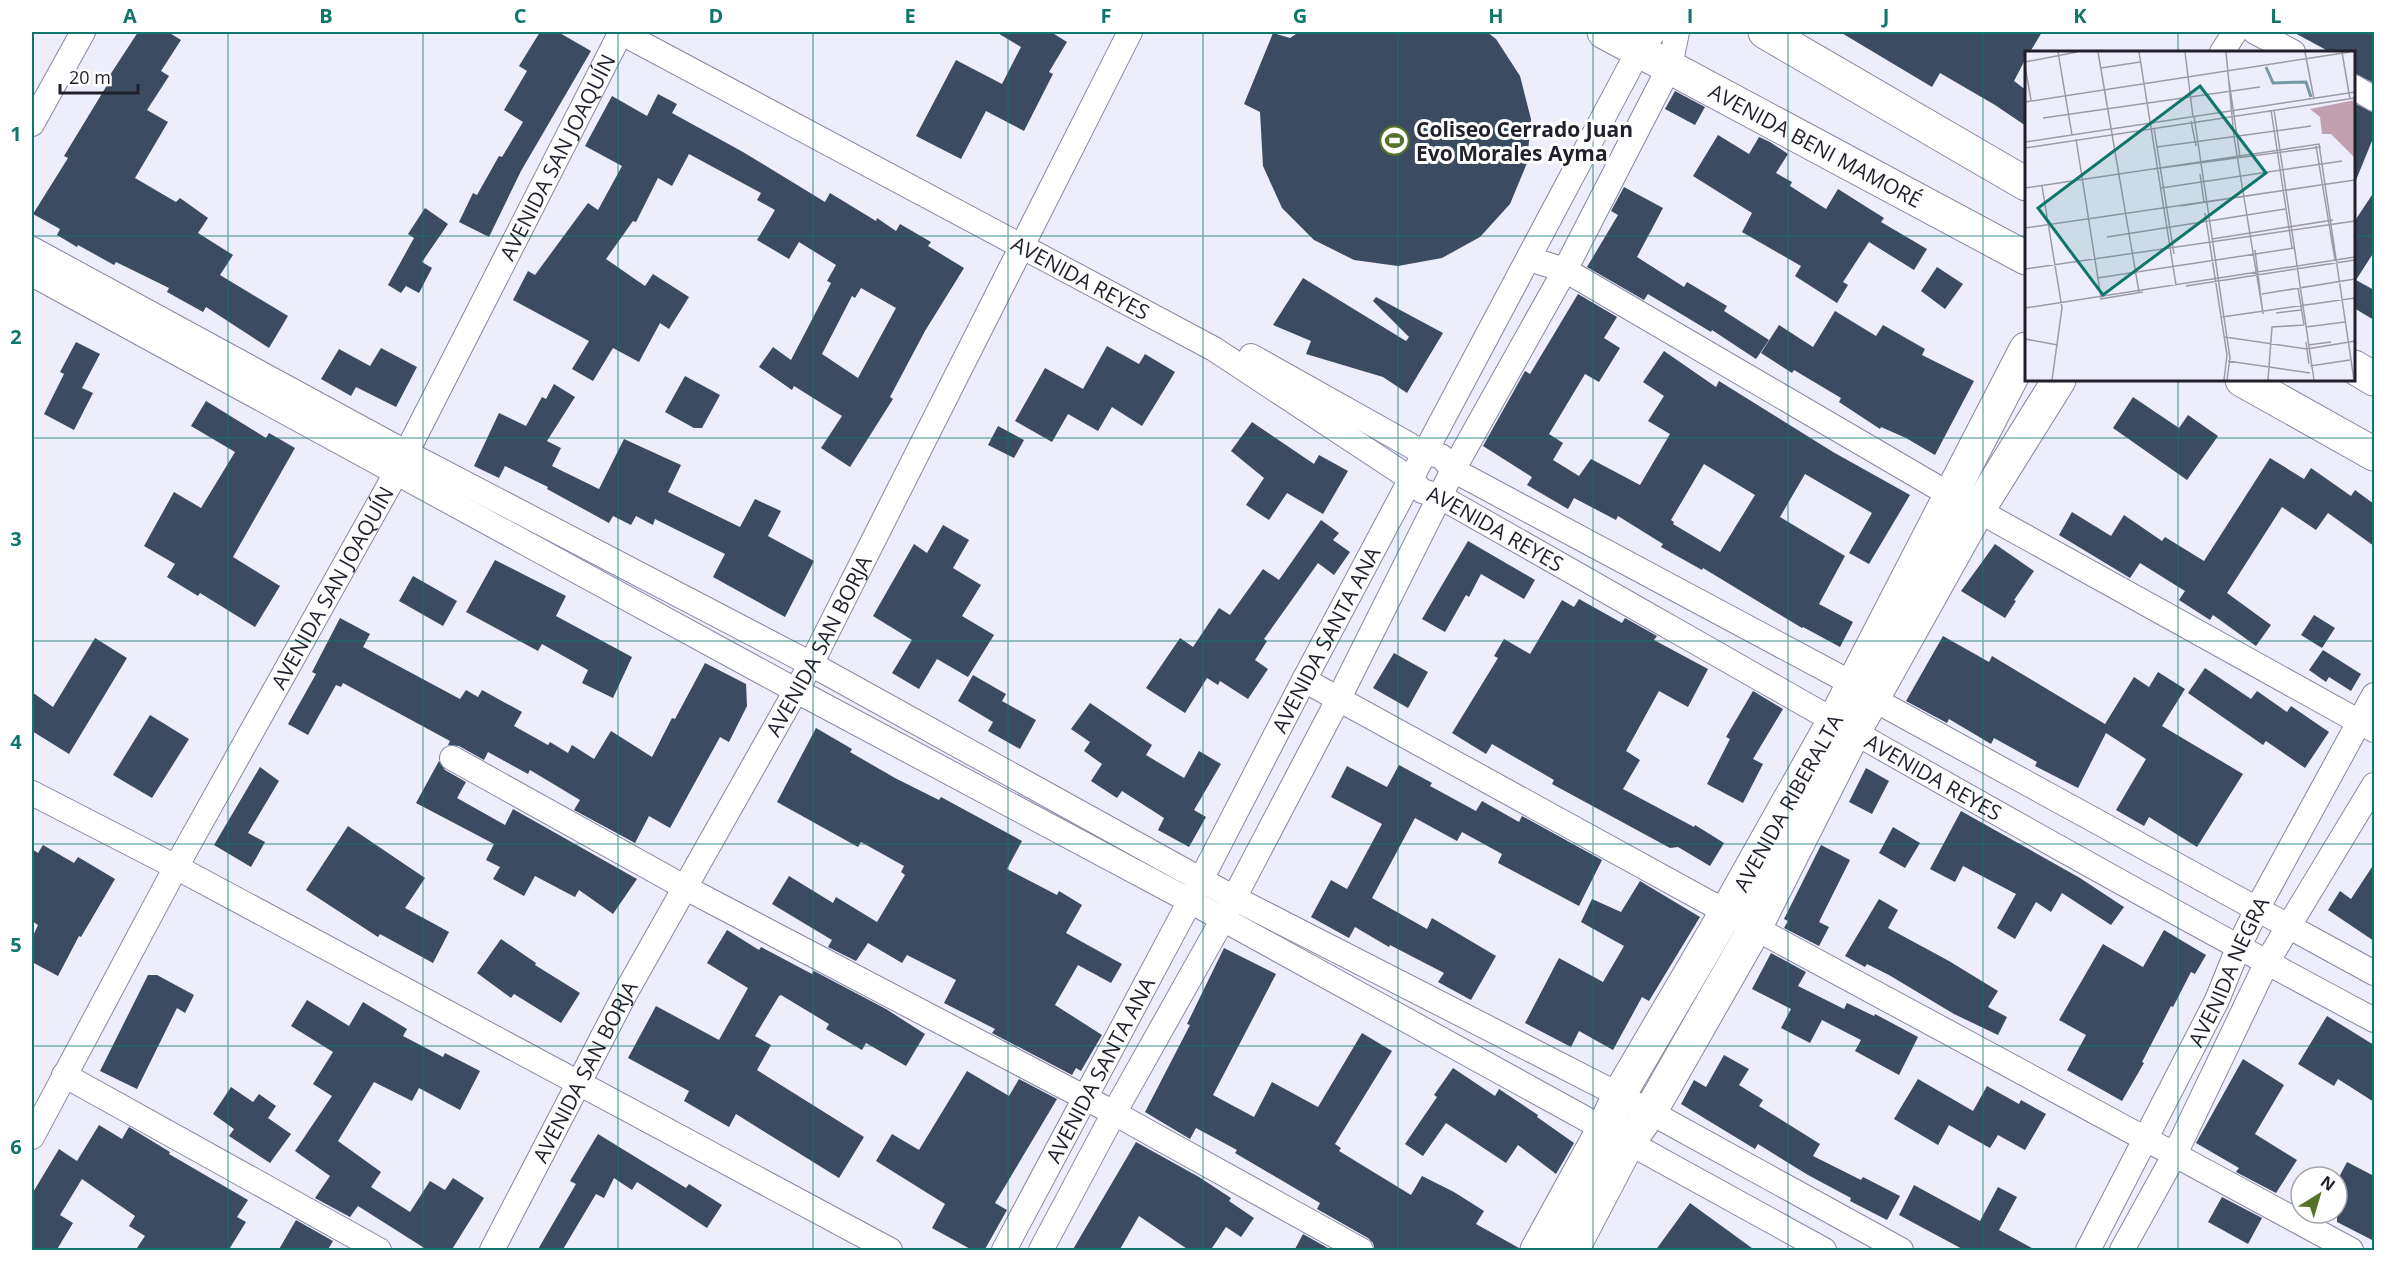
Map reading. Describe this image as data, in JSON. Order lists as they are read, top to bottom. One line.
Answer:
{"streets":{"street":["AVENIDA BENI MAMORÉ","AVENIDA SAN JOAQUÍN","AVENIDA REYES","AVENIDA SANTA ANA","AVENIDA SAN BORJA","AVENIDA RIBERALTA","AVENIDA NEGRA"]},"crossings":[["AVENIDA BENI MAMORÉ","AVENIDA SANTA ANA"],["AVENIDA SAN JOAQUÍN","AVENIDA REYES"],["AVENIDA REYES","AVENIDA SANTA ANA"],["AVENIDA REYES","AVENIDA SAN BORJA"],["AVENIDA REYES","AVENIDA RIBERALTA"],["AVENIDA REYES","AVENIDA NEGRA"]],"places":{"sports":["Coliseo Cerrado Juan Evo Morales Ayma"]},"scale_bar":"20 m","north":"top right","grid":{"columns":["A","B","C","D","E","F","G","H","I","J","K","L"],"rows":["1","2","3","4","5","6"]}}
